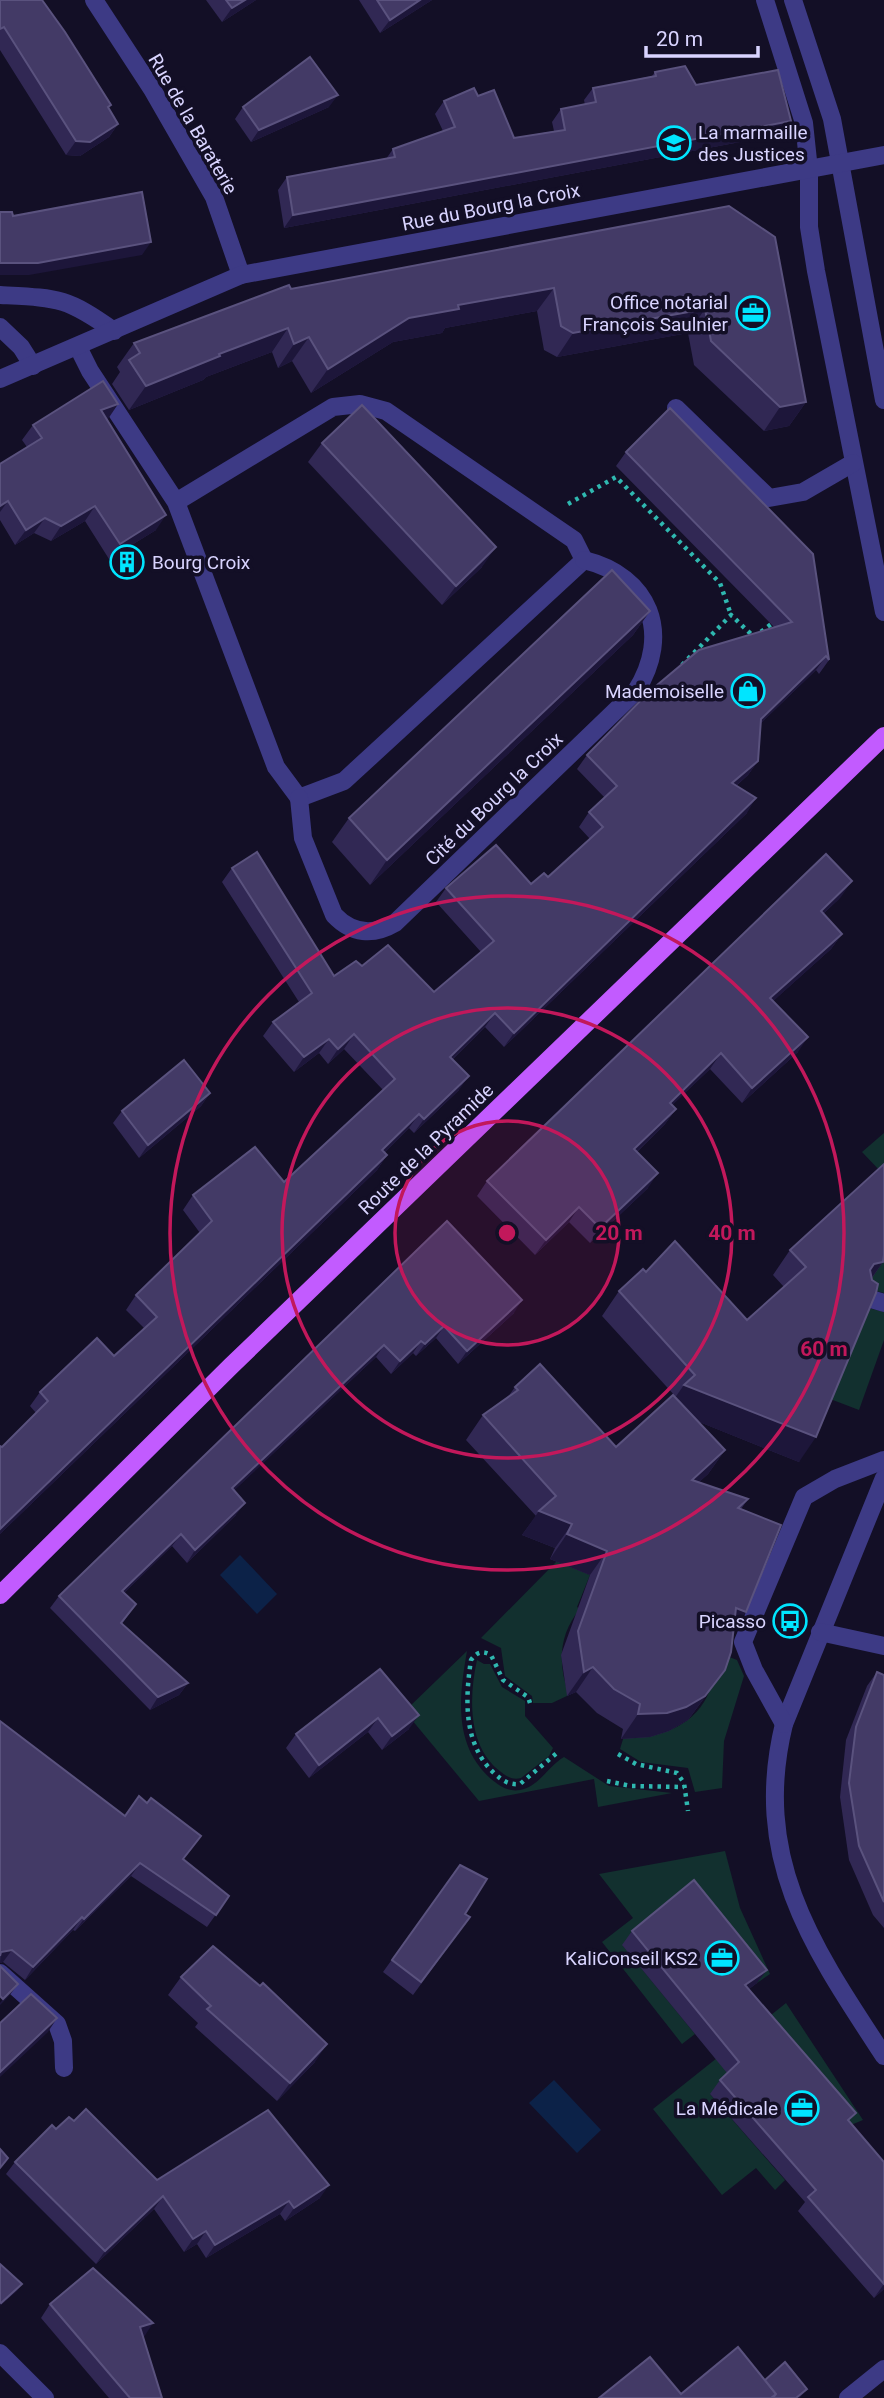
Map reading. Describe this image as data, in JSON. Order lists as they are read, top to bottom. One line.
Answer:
{"streets":{"main road":["Route de la Pyramide"],"street":["Rue de la Baraterie","Rue du Bourg la Croix","Cité du Bourg la Croix"]},"crossings":[["Rue de la Baraterie","Rue du Bourg la Croix"]],"places":{"school or university":["La marmaille des Justices"],"office":["Office notarial François Saulnier","KaliConseil KS2","La Médicale"],"building":["Bourg Croix"],"shop":["Mademoiselle"],"bus stop":["Picasso"]},"scale_bar":"20 m","rings":["20 m","40 m","60 m"]}
